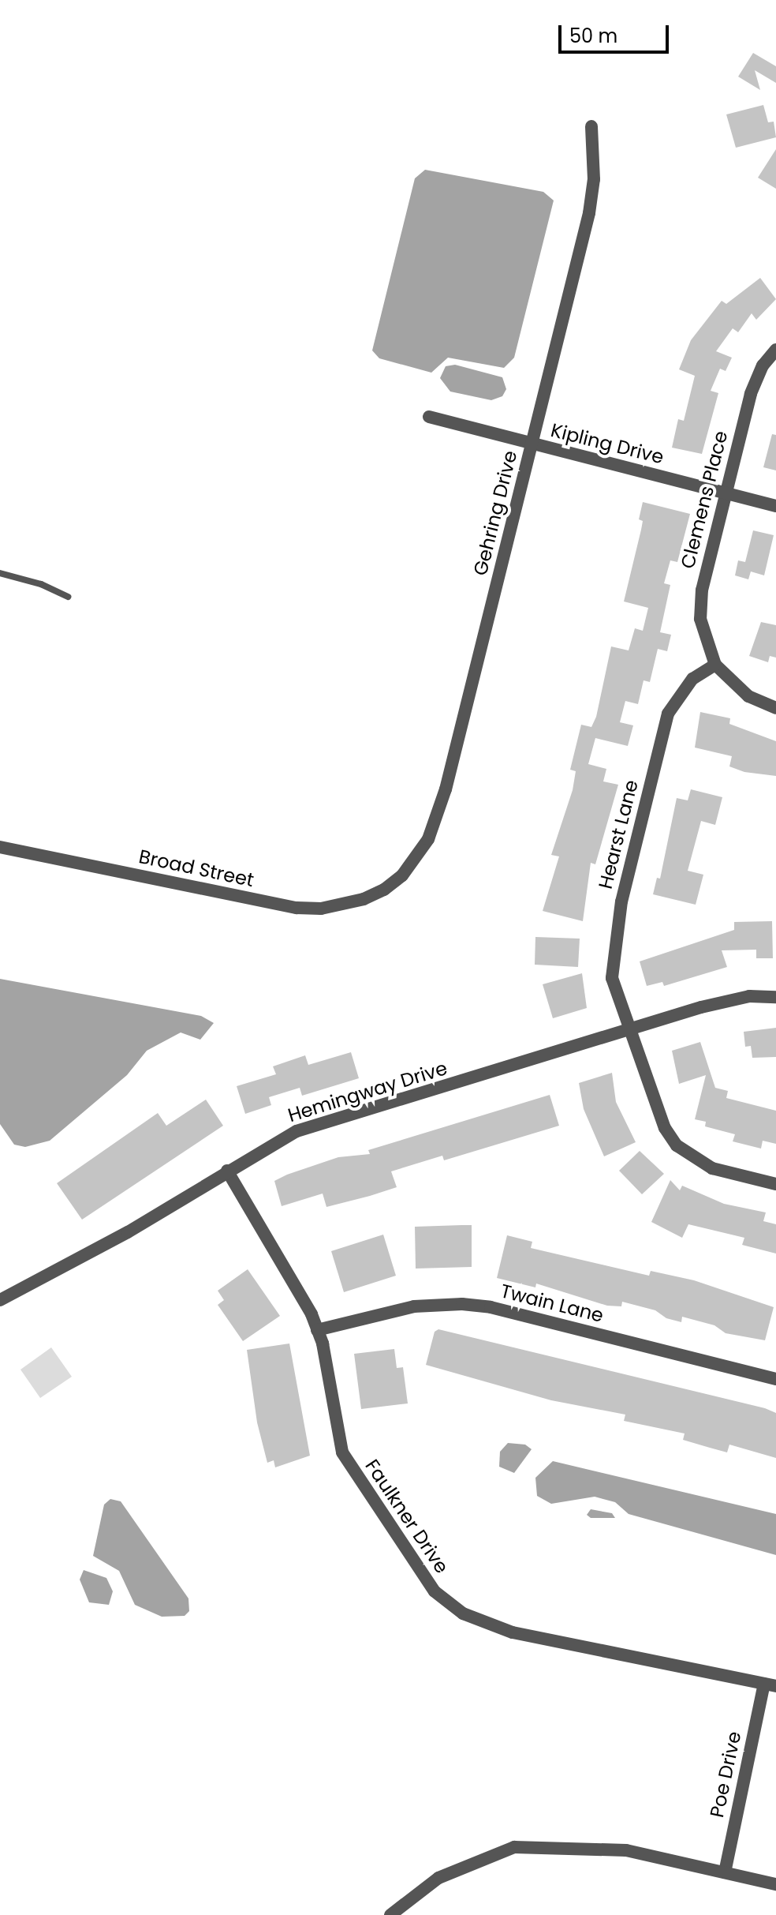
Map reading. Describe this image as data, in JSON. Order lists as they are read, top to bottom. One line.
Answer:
{"streets":{"street":["Kipling Drive","Clemens Place","Gehring Drive","Hearst Lane","Broad Street","Hemingway Drive","Twain Lane","Faulkner Drive","Poe Drive"]},"crossings":[["Kipling Drive","Clemens Place"],["Kipling Drive","Gehring Drive"],["Clemens Place","Hearst Lane"],["Gehring Drive","Broad Street"],["Hearst Lane","Hemingway Drive"],["Hemingway Drive","Faulkner Drive"],["Twain Lane","Faulkner Drive"],["Faulkner Drive","Poe Drive"]],"scale_bar":"50 m"}
